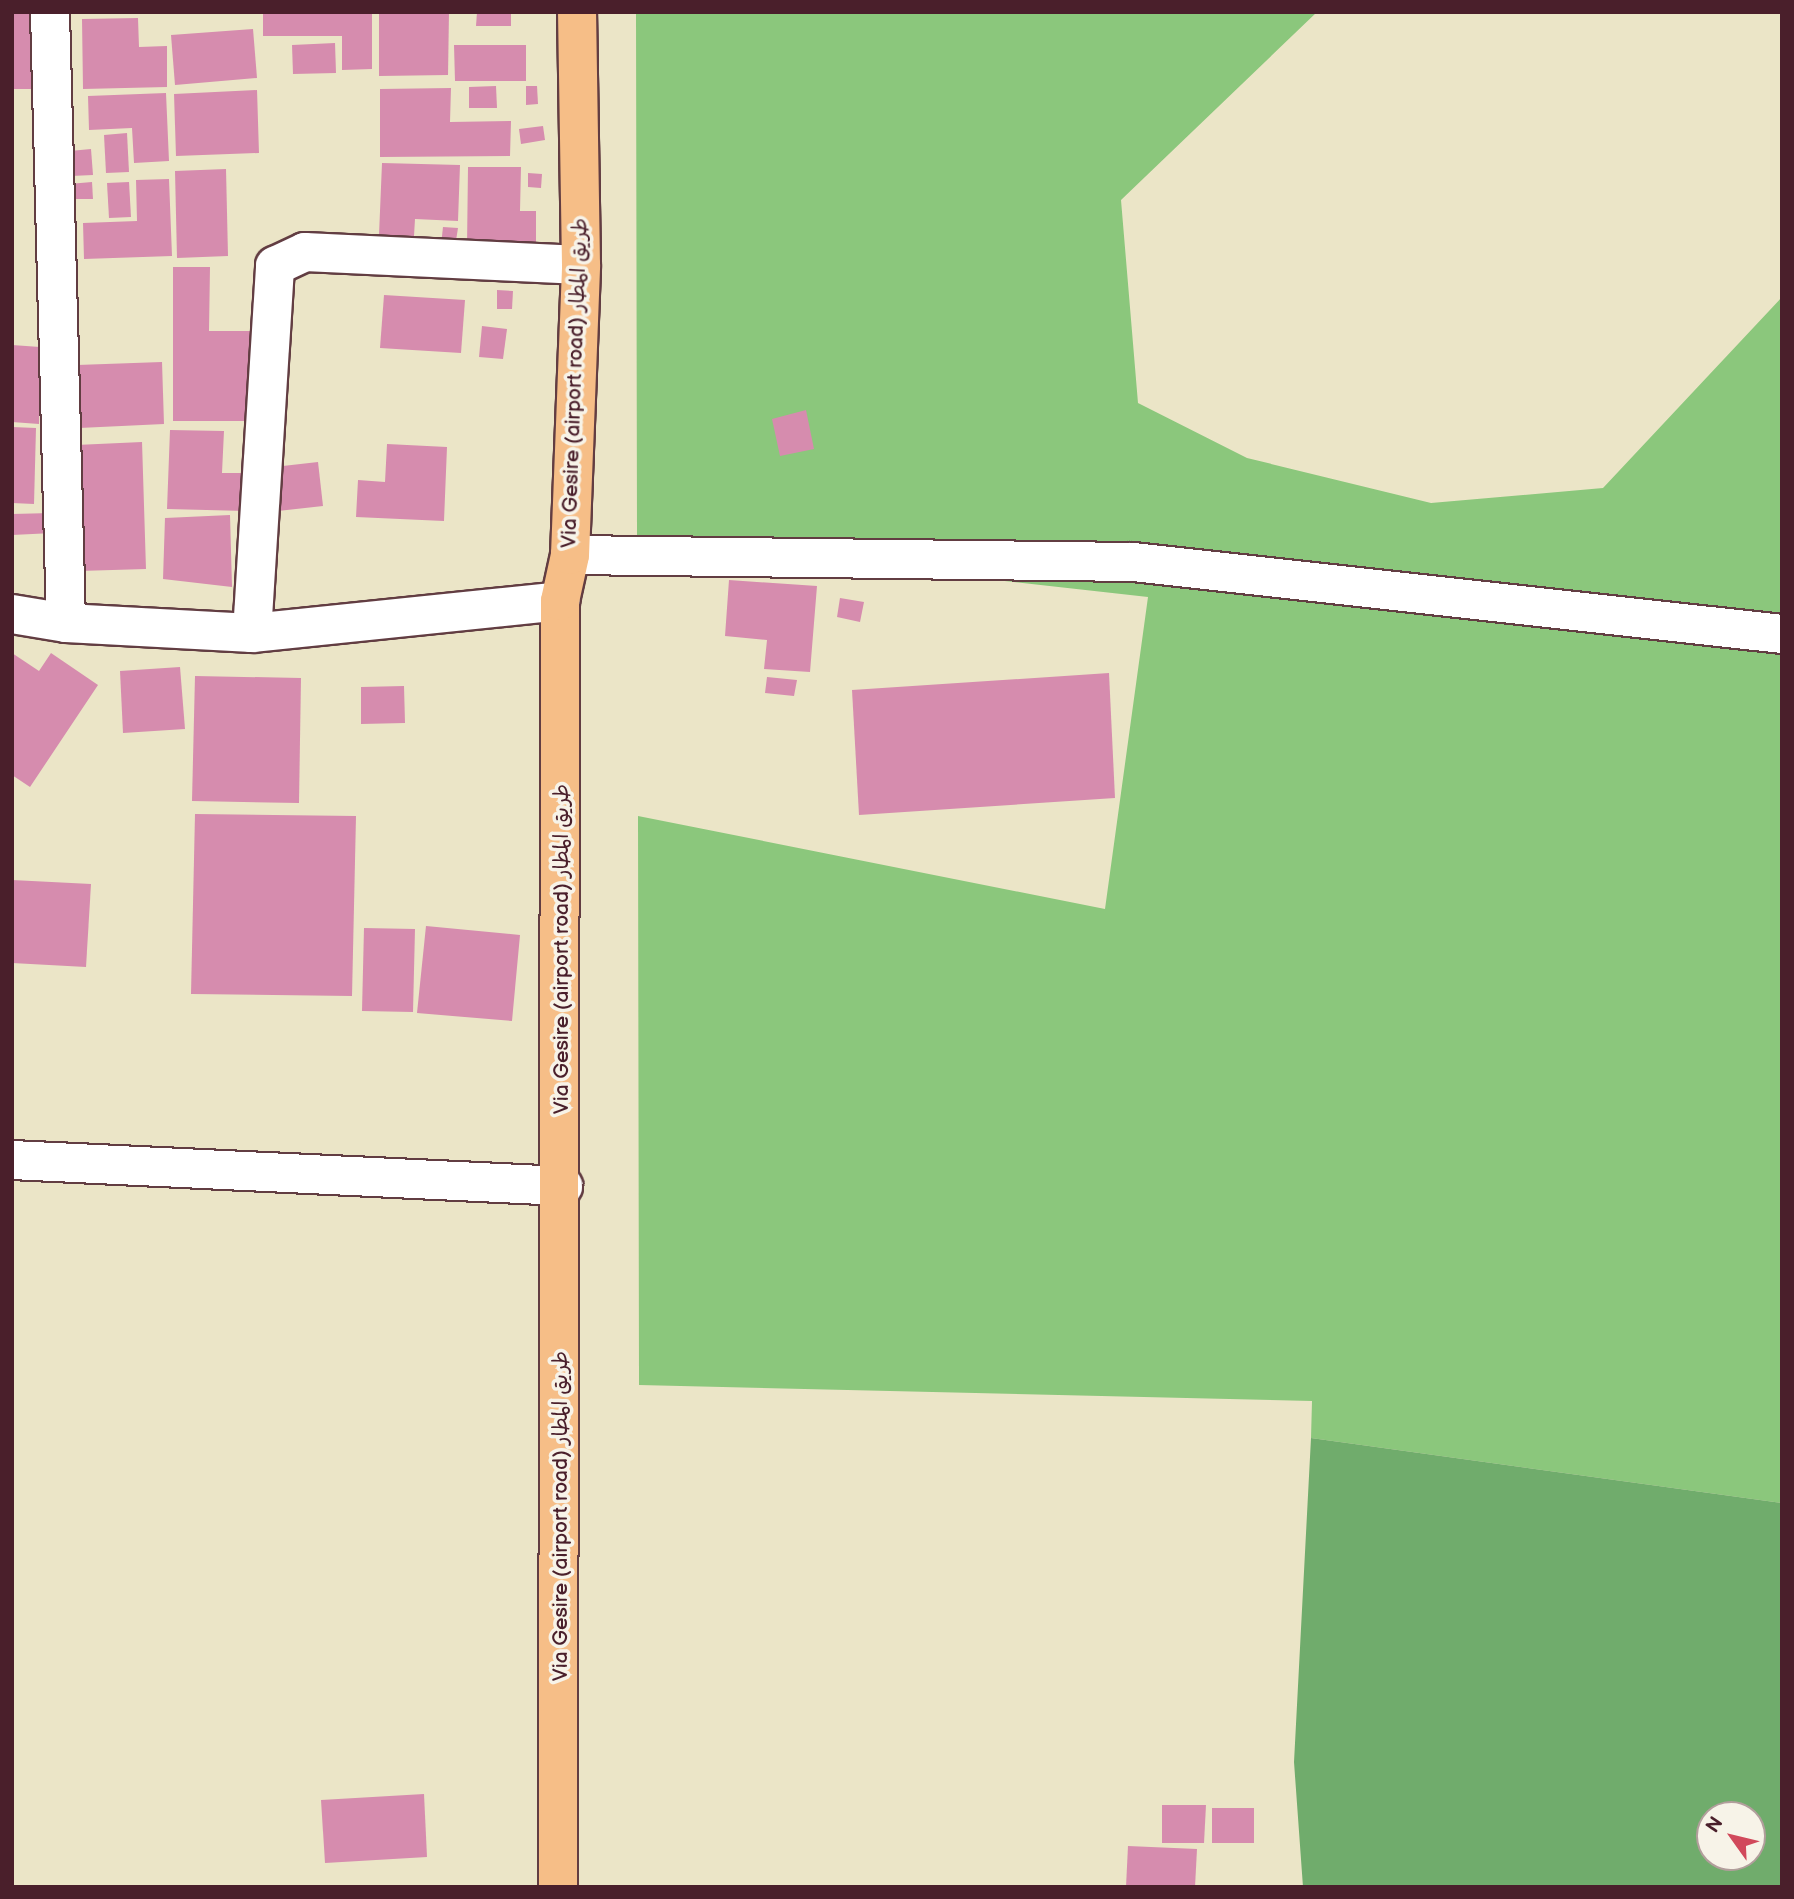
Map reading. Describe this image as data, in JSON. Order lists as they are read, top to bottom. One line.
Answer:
{"streets":{"main road":["Via Gesire (airport road) طريق المطار"]},"north":"top left"}
